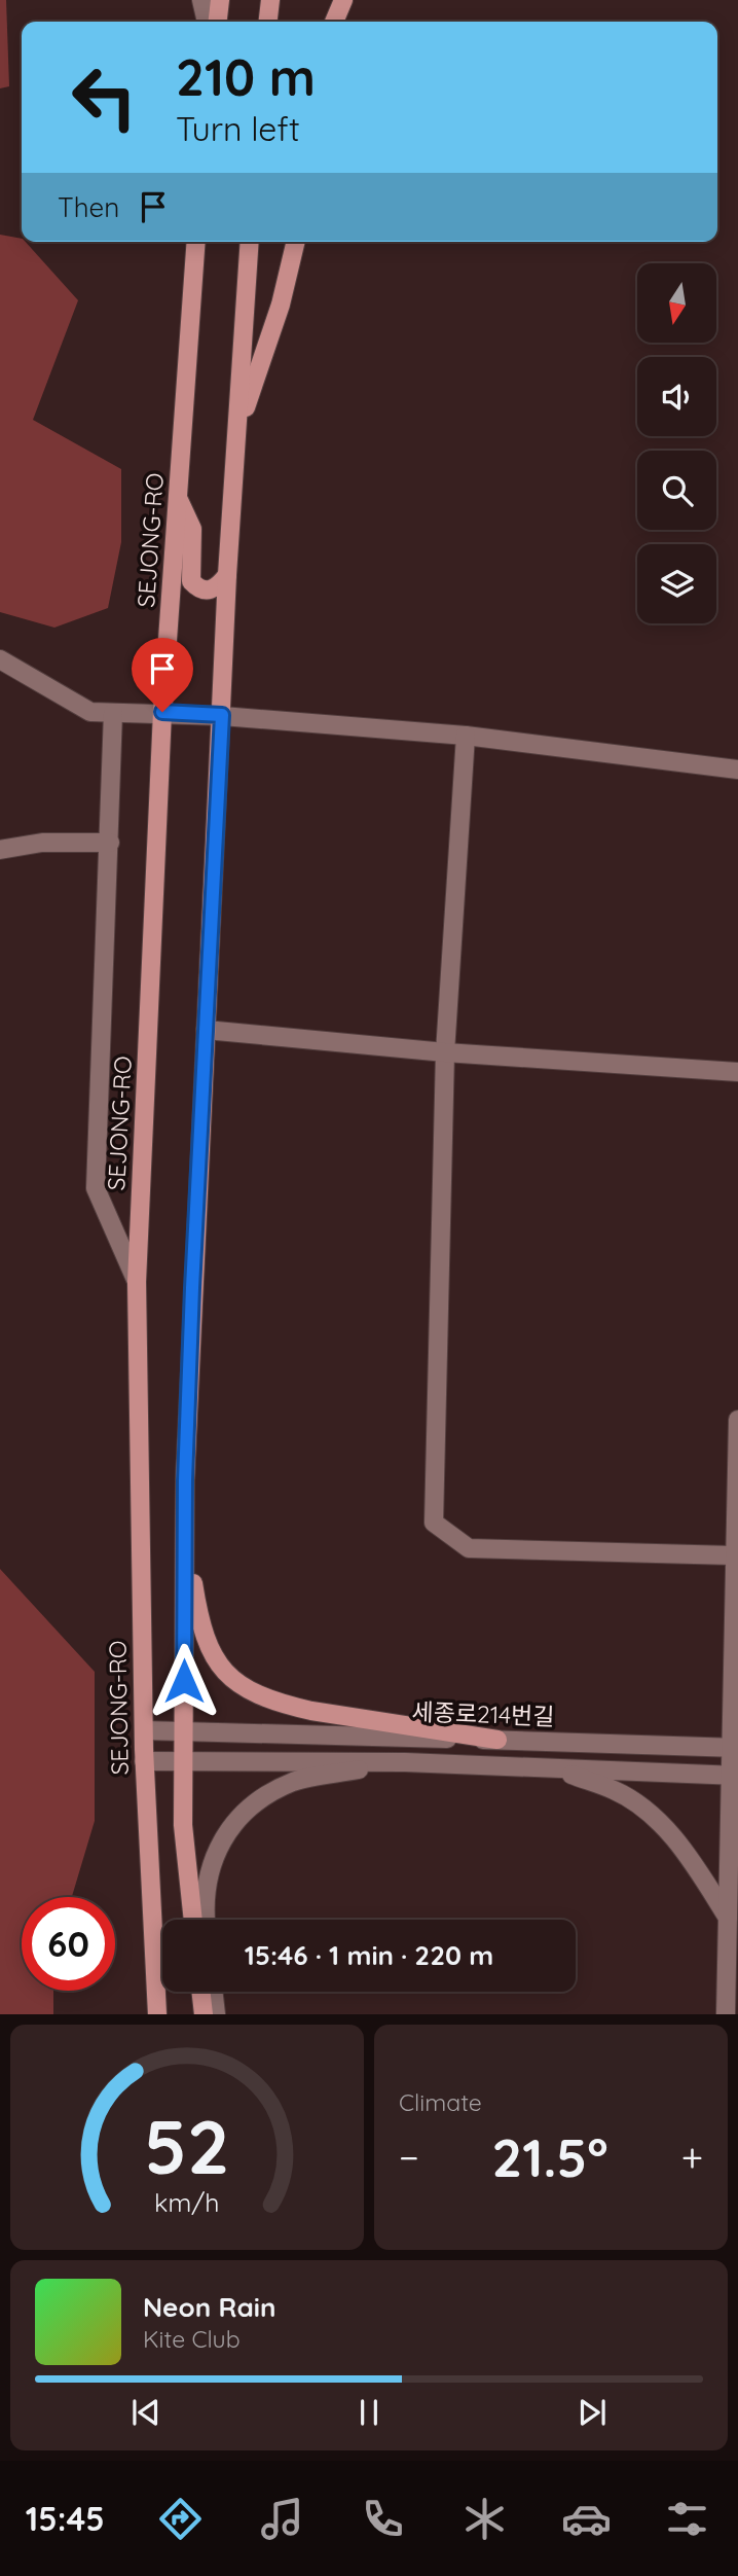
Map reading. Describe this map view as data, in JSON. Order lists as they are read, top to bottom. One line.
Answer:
{"streets":{"main road":["SEJONG-RO"],"street":["세종로214번길"]},"crossings":[["SEJONG-RO","세종로214번길"]],"north":"bottom","page":{"turn":["210 m","Turn left"],"then":"Then","limit":"60","trip":"15:46 · 1 min · 220 m","tile":"Climate","heat":["−","21.5°","+"],"song":["Neon Rain","Kite Club"],"tabs":"15:45","gauge":["52","km/h"]}}
